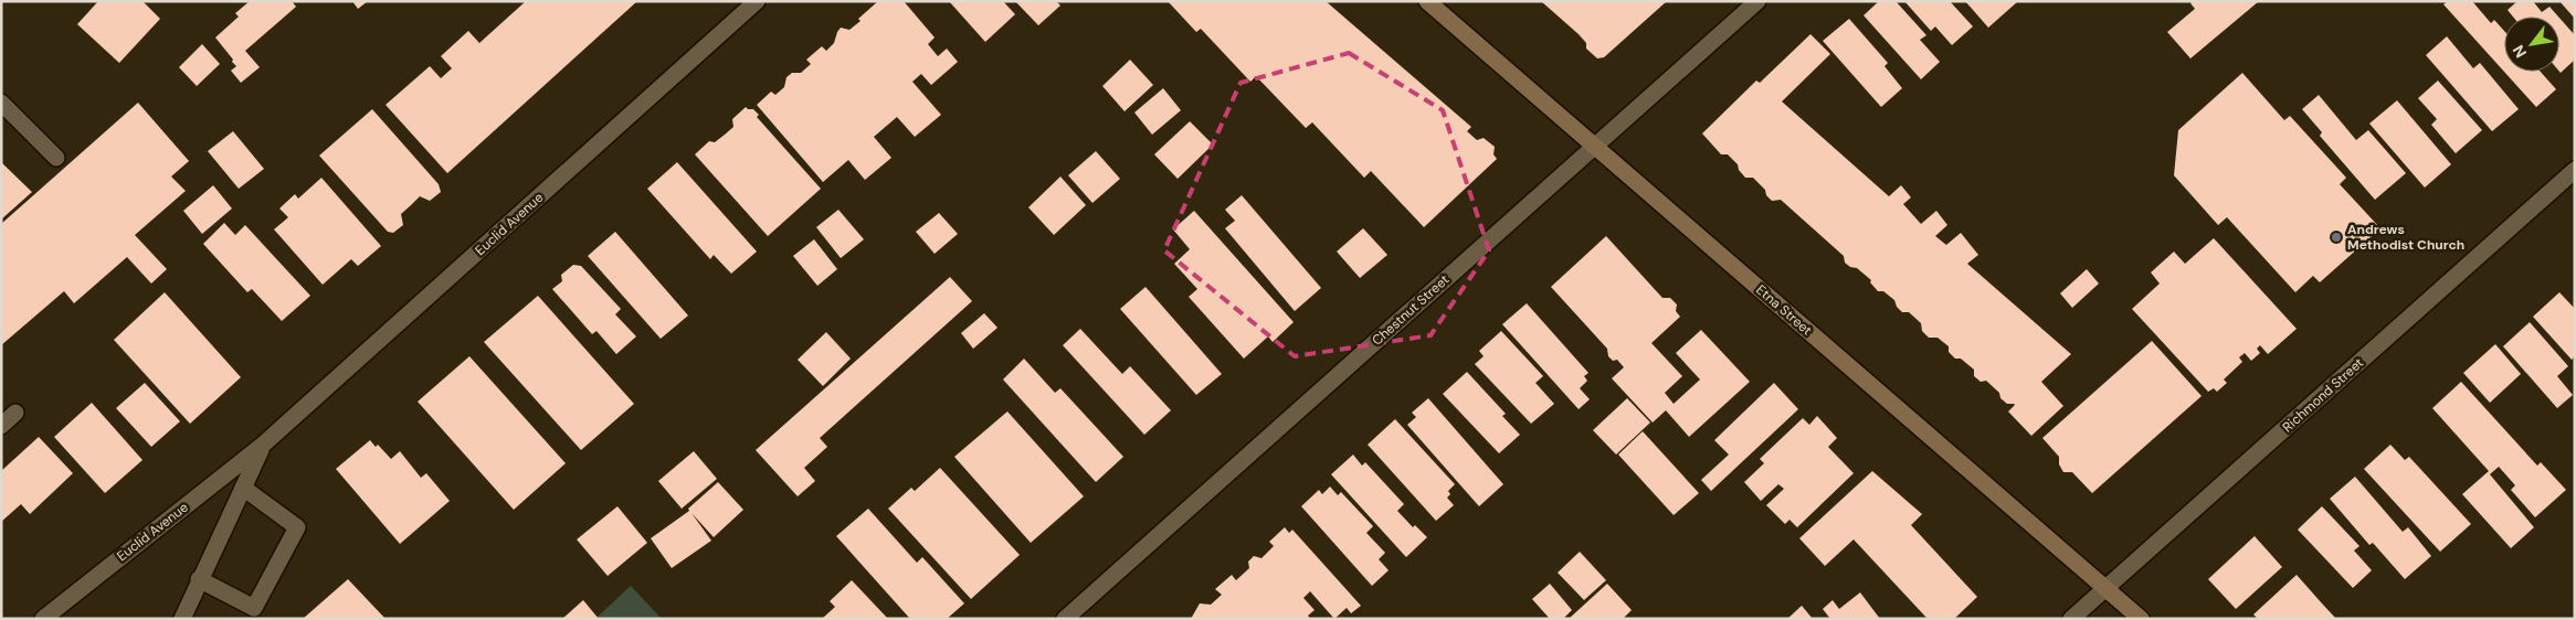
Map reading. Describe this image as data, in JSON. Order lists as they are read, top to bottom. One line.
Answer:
{"streets":{"main road":["Etna Street"],"street":["Euclid Avenue","Chestnut Street","Richmond Street"]},"crossings":[["Chestnut Street","Etna Street"],["Etna Street","Richmond Street"]],"places":["Andrews Methodist Church"],"north":"bottom left"}
